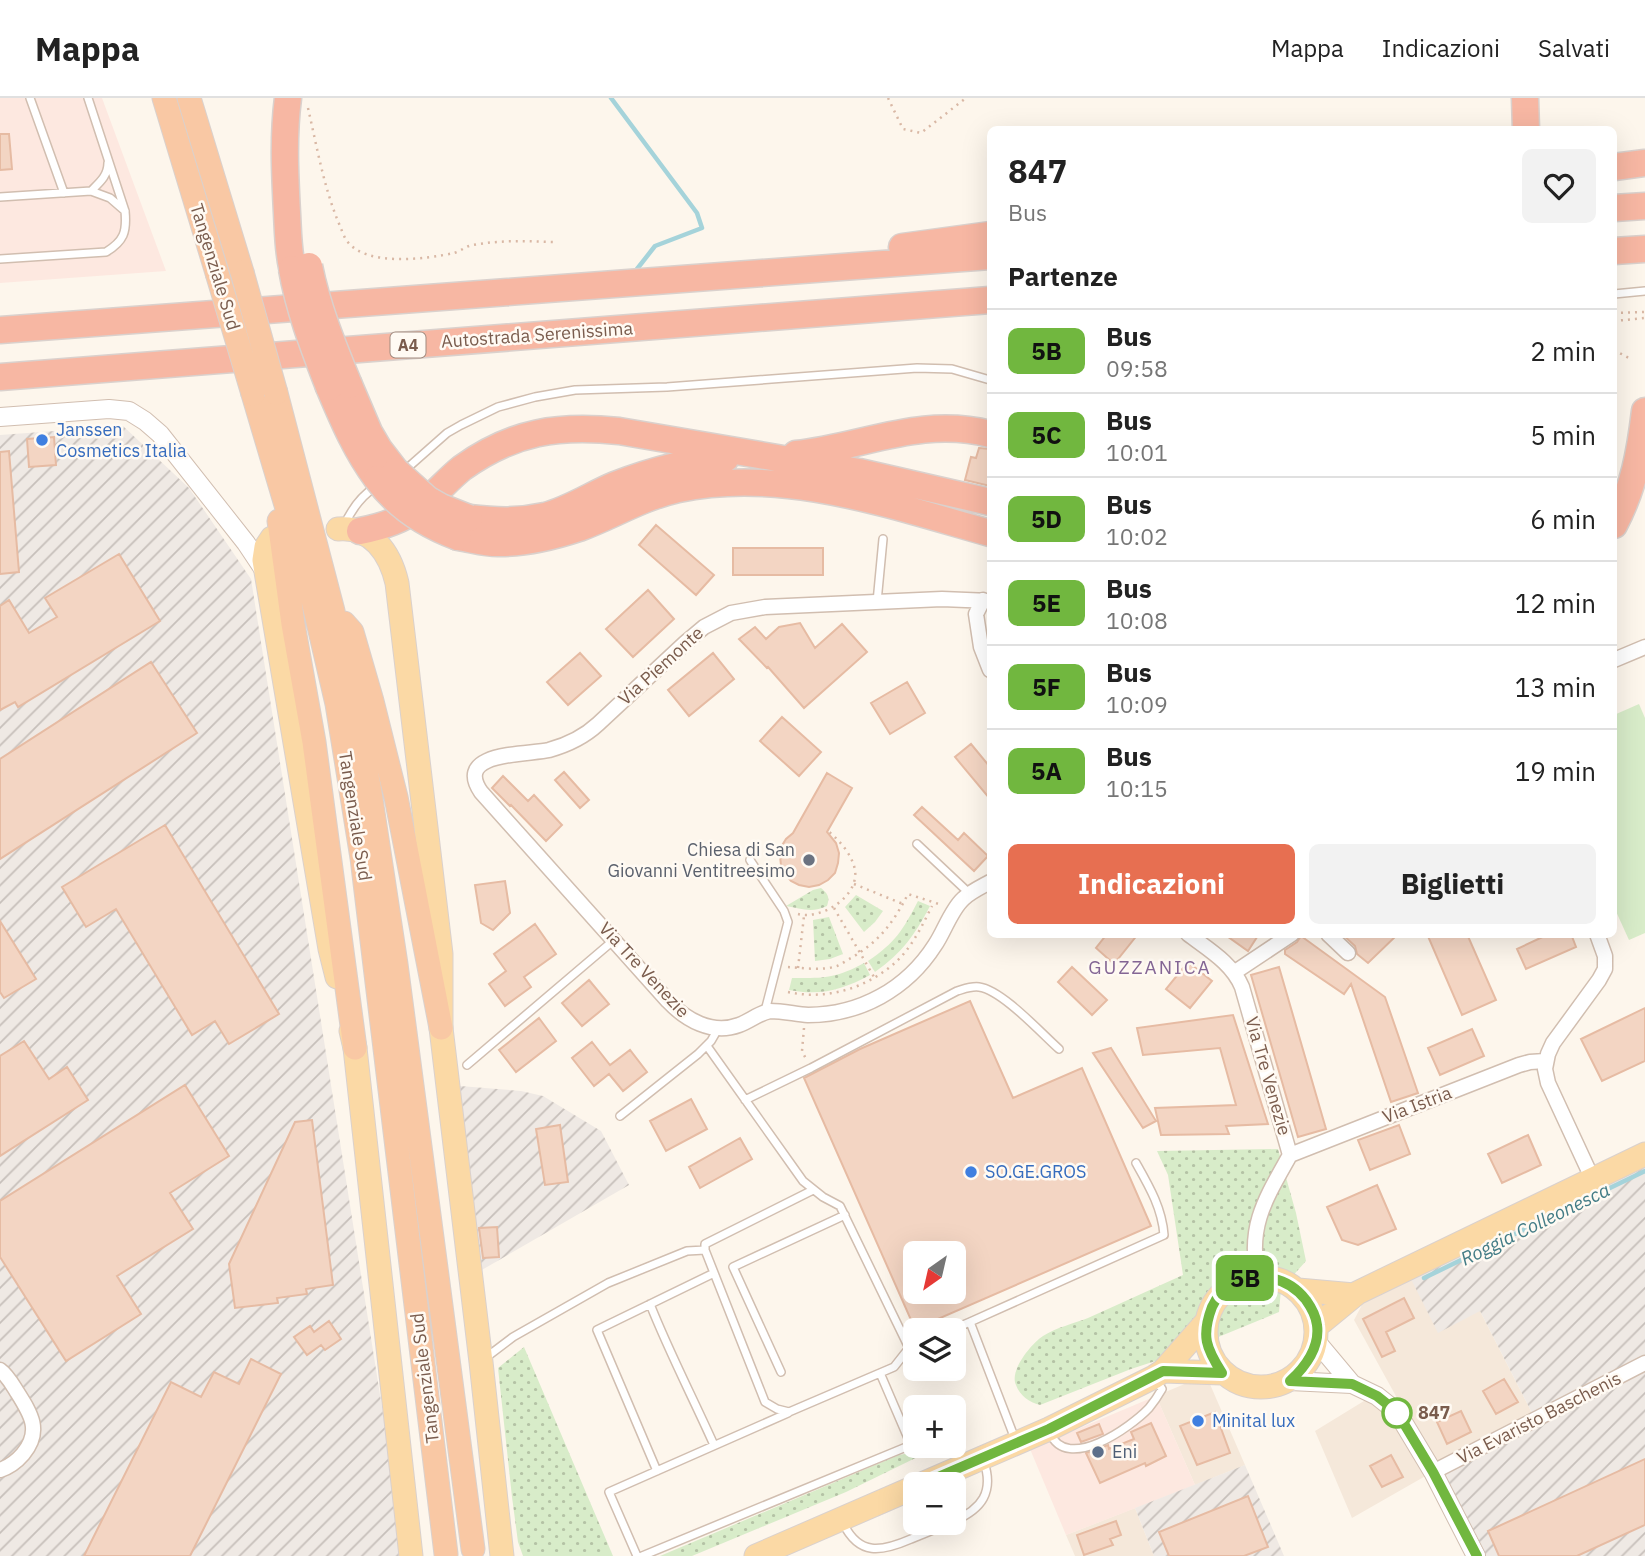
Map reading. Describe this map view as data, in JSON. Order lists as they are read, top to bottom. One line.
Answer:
{"streets":{"highway":["Tangenziale Sud","Autostrada Serenissima","A4"],"street":["Via Piemonte","Via Tre Venezie","Via Istria","Via Evaristo Baschenis"]},"crossings":[["Via Piemonte","Via Tre Venezie"],["Via Tre Venezie","Via Istria"]],"districts":["GUZZANICA"],"water":["Roggia Colleonesca"],"places":["Janssen Cosmetics Italia","Chiesa di San Giovanni Ventitreesimo","SO.GE.GROS","847","Minital lux","Eni"],"lines":["bus line 5B"],"north":"bottom left","page":{"header":"Mappa","nav":["Mappa","Indicazioni","Salvati"],"on_map":"5B","heading":[["847","Bus"],"Partenze"],"list":[{"mark":"5B","name":"Bus","note":"09:58","value":"2 min"},{"mark":"5C","name":"Bus","note":"10:01","value":"5 min"},{"mark":"5D","name":"Bus","note":"10:02","value":"6 min"},{"mark":"5E","name":"Bus","note":"10:08","value":"12 min"},{"mark":"5F","name":"Bus","note":"10:09","value":"13 min"},{"mark":"5A","name":"Bus","note":"10:15","value":"19 min"}],"buttons":["Indicazioni","Biglietti"],"map_buttons":["+","−"]}}
